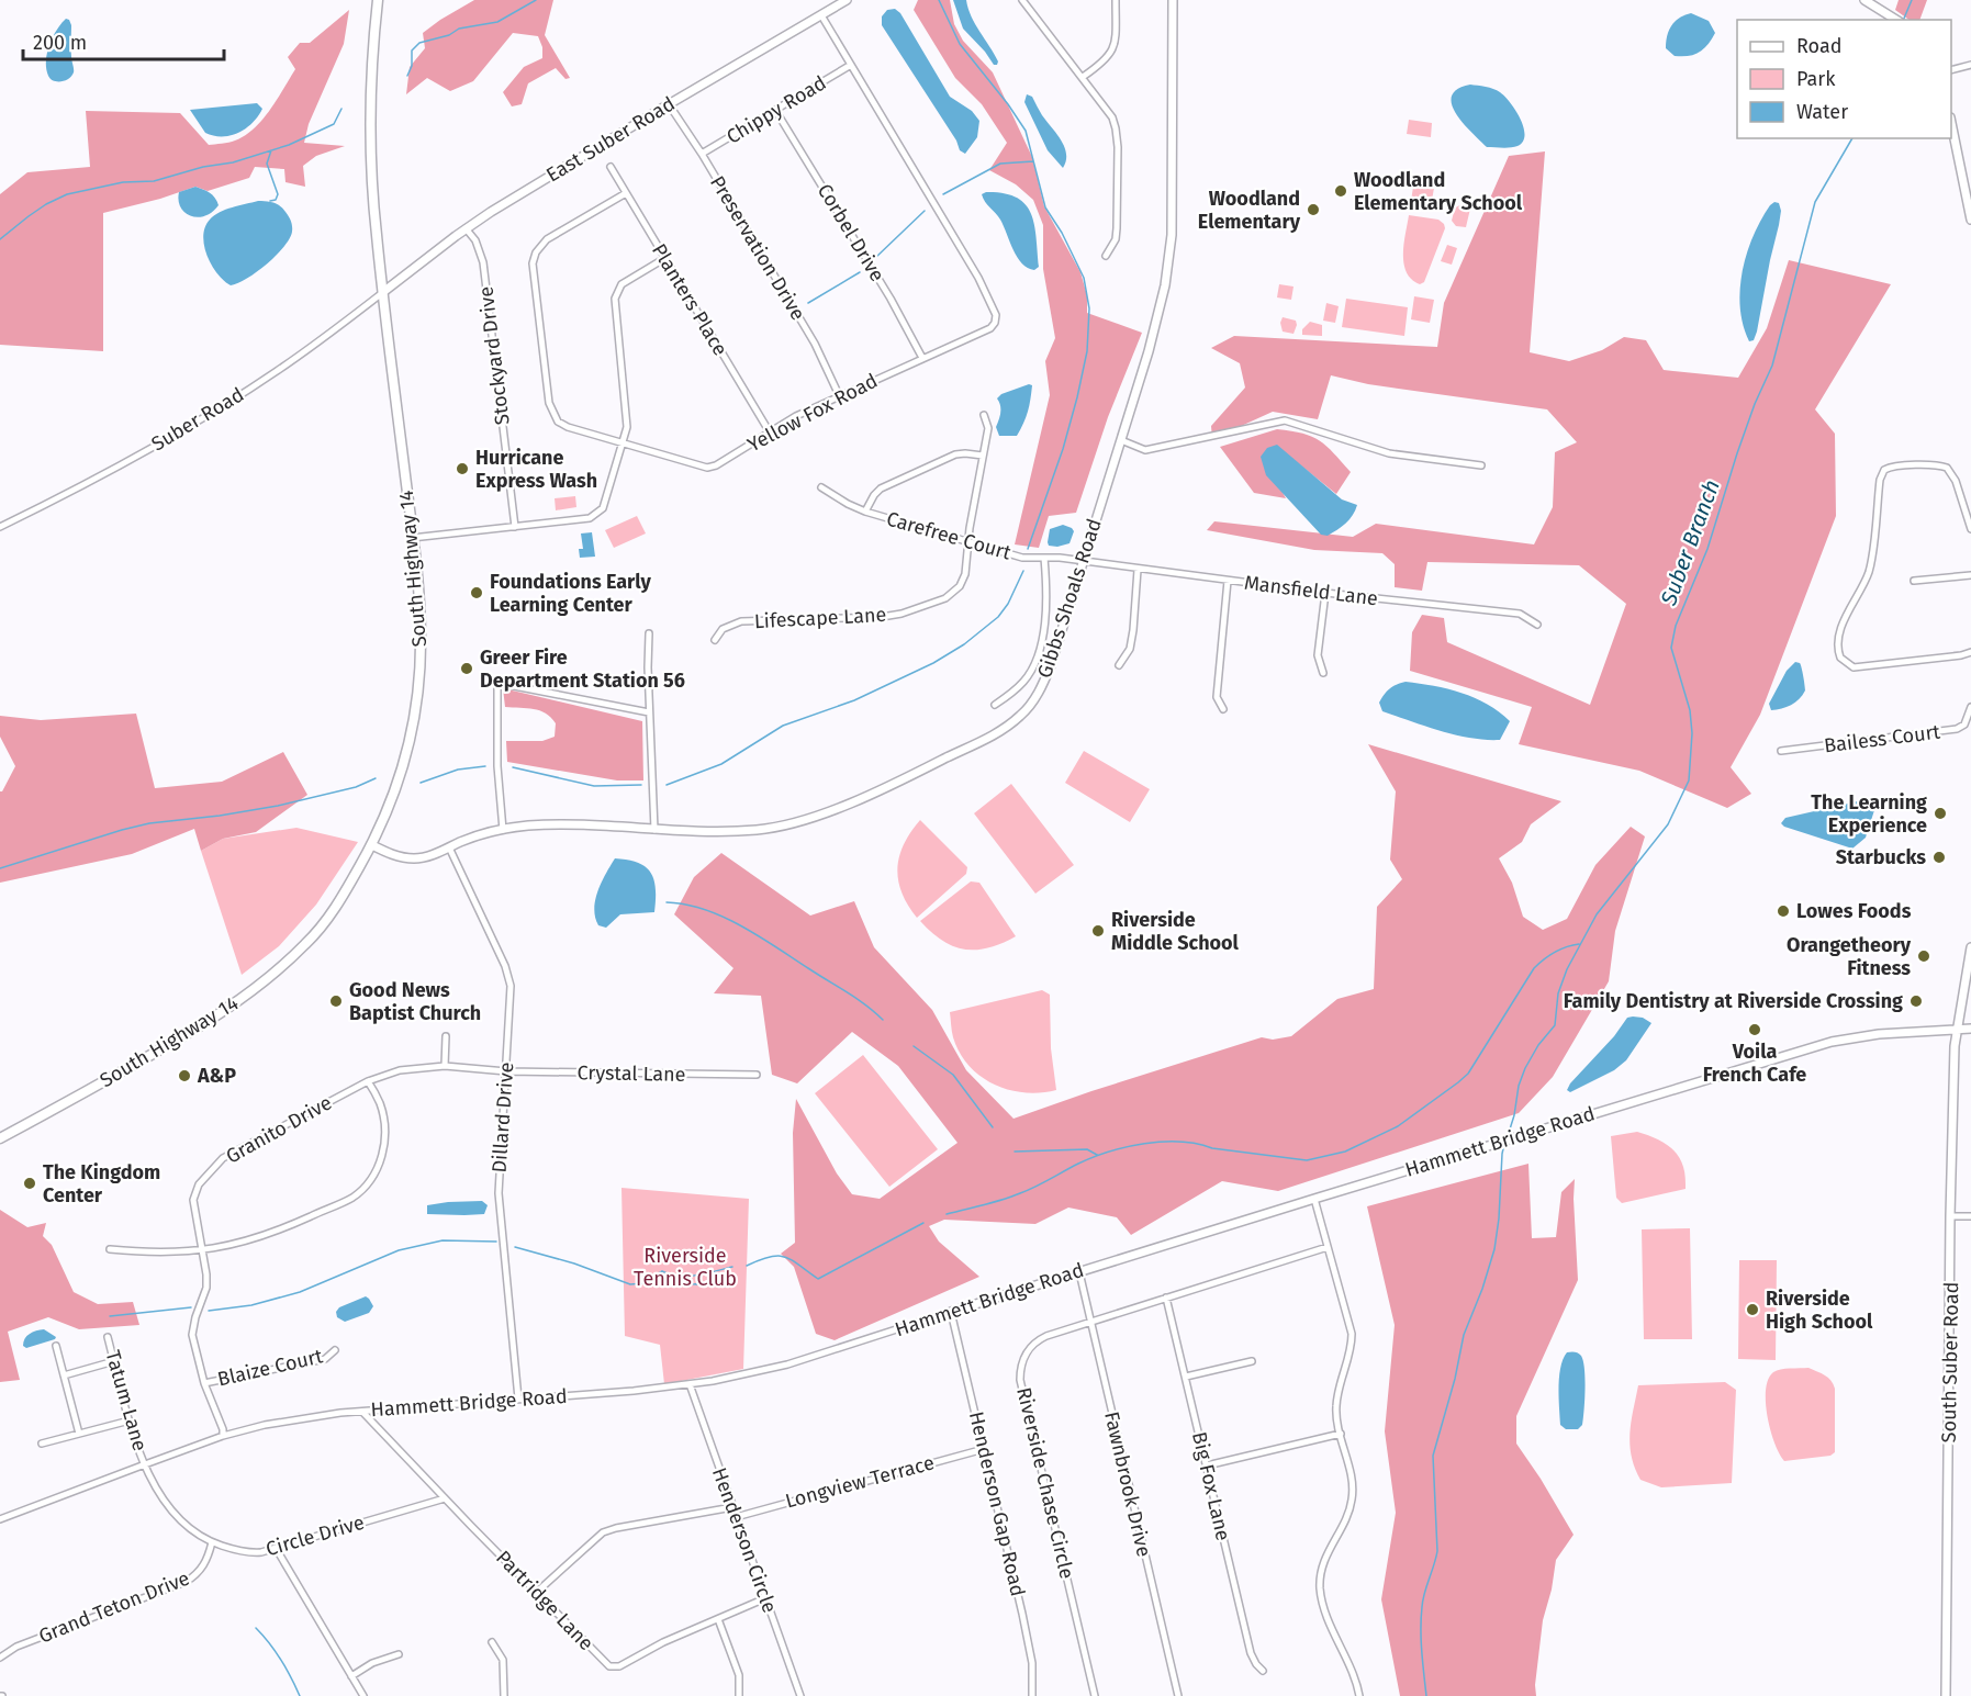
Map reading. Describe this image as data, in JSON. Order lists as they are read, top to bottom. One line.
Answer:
{"streets":{"main road":["South Highway 14"],"street":["Chippy Road","East Suber Road","Corbel Drive","Preservation Drive","Planters Place","Stockyard Drive","Yellow Fox Road","Suber Road","Carefree Court","Mansfield Lane","Gibbs Shoals Road","Lifescape Lane","Bailess Court","Crystal Lane","Dillard Drive","Granito Drive","Hammett Bridge Road","South Suber Road","Blaize Court","Tatum Lane","Longview Terrace","Riverside Chase Circle","Fawnbrook Drive","Big Fox Lane","Henderson Gap Road","Circle Drive","Henderson Circle","Partridge Lane","Grand Teton Drive"]},"crossings":[["Chippy Road","Corbel Drive"],["Chippy Road","Preservation Drive"],["Chippy Road","Yellow Fox Road"],["East Suber Road","Preservation Drive"],["East Suber Road","Stockyard Drive"],["East Suber Road","Yellow Fox Road"],["East Suber Road","Suber Road"],["East Suber Road","South Highway 14"],["Corbel Drive","Yellow Fox Road"],["Preservation Drive","Yellow Fox Road"],["Planters Place","Yellow Fox Road"],["Suber Road","South Highway 14"],["Carefree Court","Mansfield Lane"],["Carefree Court","Gibbs Shoals Road"],["Carefree Court","Lifescape Lane"],["South Highway 14","Gibbs Shoals Road"],["Mansfield Lane","Gibbs Shoals Road"],["Gibbs Shoals Road","Dillard Drive"],["Crystal Lane","Dillard Drive"],["Crystal Lane","Granito Drive"],["Dillard Drive","Granito Drive"],["Dillard Drive","Hammett Bridge Road"],["Granito Drive","Hammett Bridge Road"],["Granito Drive","Blaize Court"],["Hammett Bridge Road","South Suber Road"],["Hammett Bridge Road","Tatum Lane"],["Hammett Bridge Road","Fawnbrook Drive"],["Hammett Bridge Road","Henderson Gap Road"],["Hammett Bridge Road","Circle Drive"],["Hammett Bridge Road","Henderson Circle"],["Hammett Bridge Road","Partridge Lane"],["Tatum Lane","Circle Drive"],["Longview Terrace","Henderson Gap Road"],["Longview Terrace","Henderson Circle"],["Riverside Chase Circle","Fawnbrook Drive"],["Riverside Chase Circle","Big Fox Lane"],["Circle Drive","Partridge Lane"],["Circle Drive","Grand Teton Drive"],["Henderson Circle","Partridge Lane"]],"water":["Suber Branch"],"parks":["Riverside Tennis Club"],"places":["Woodland Elementary School","Woodland Elementary","Hurricane Express Wash","Foundations Early Learning Center","Greer Fire Department Station 56","The Learning Experience","Starbucks","Lowes Foods","Riverside Middle School","Orangetheory Fitness","Good News Baptist Church","Family Dentistry at Riverside Crossing","Voila French Cafe","A&P","The Kingdom Center","Riverside High School"],"legend":["Road","Park","Water"],"scale_bar":"200 m"}
